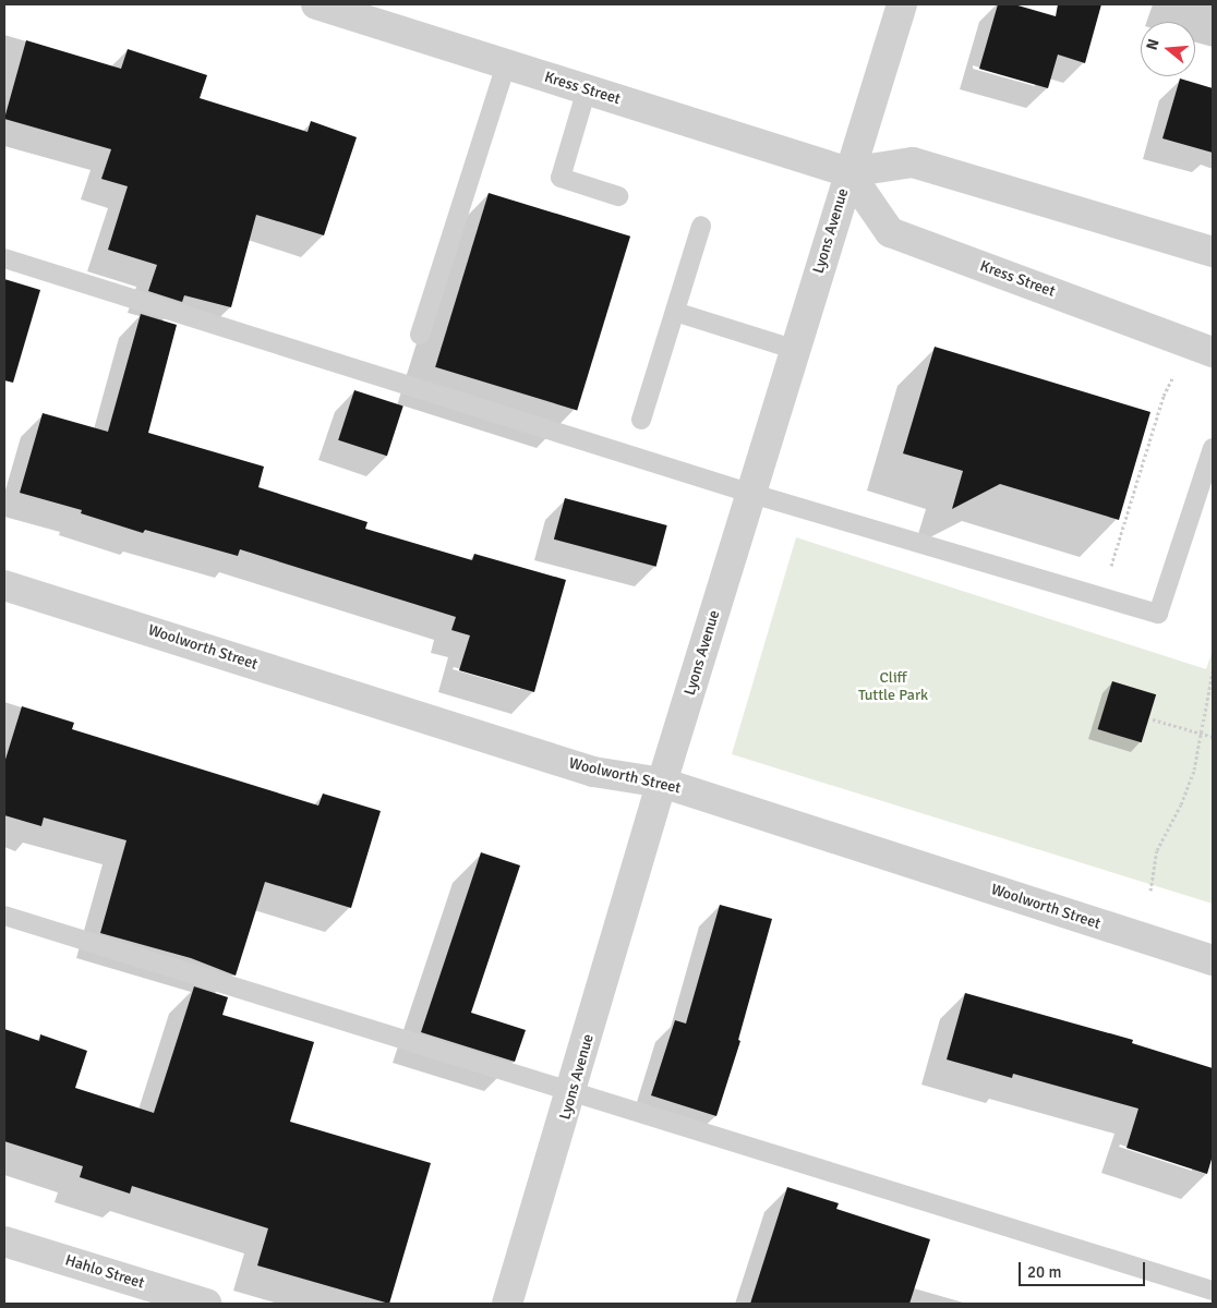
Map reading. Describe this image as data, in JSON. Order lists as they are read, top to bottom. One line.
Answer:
{"streets":{"street":["Kress Street","Lyons Avenue","Woolworth Street","Hahlo Street"]},"crossings":[["Kress Street","Lyons Avenue"],["Lyons Avenue","Woolworth Street"]],"parks":["Cliff Tuttle Park"],"scale_bar":"20 m","north":"left"}
